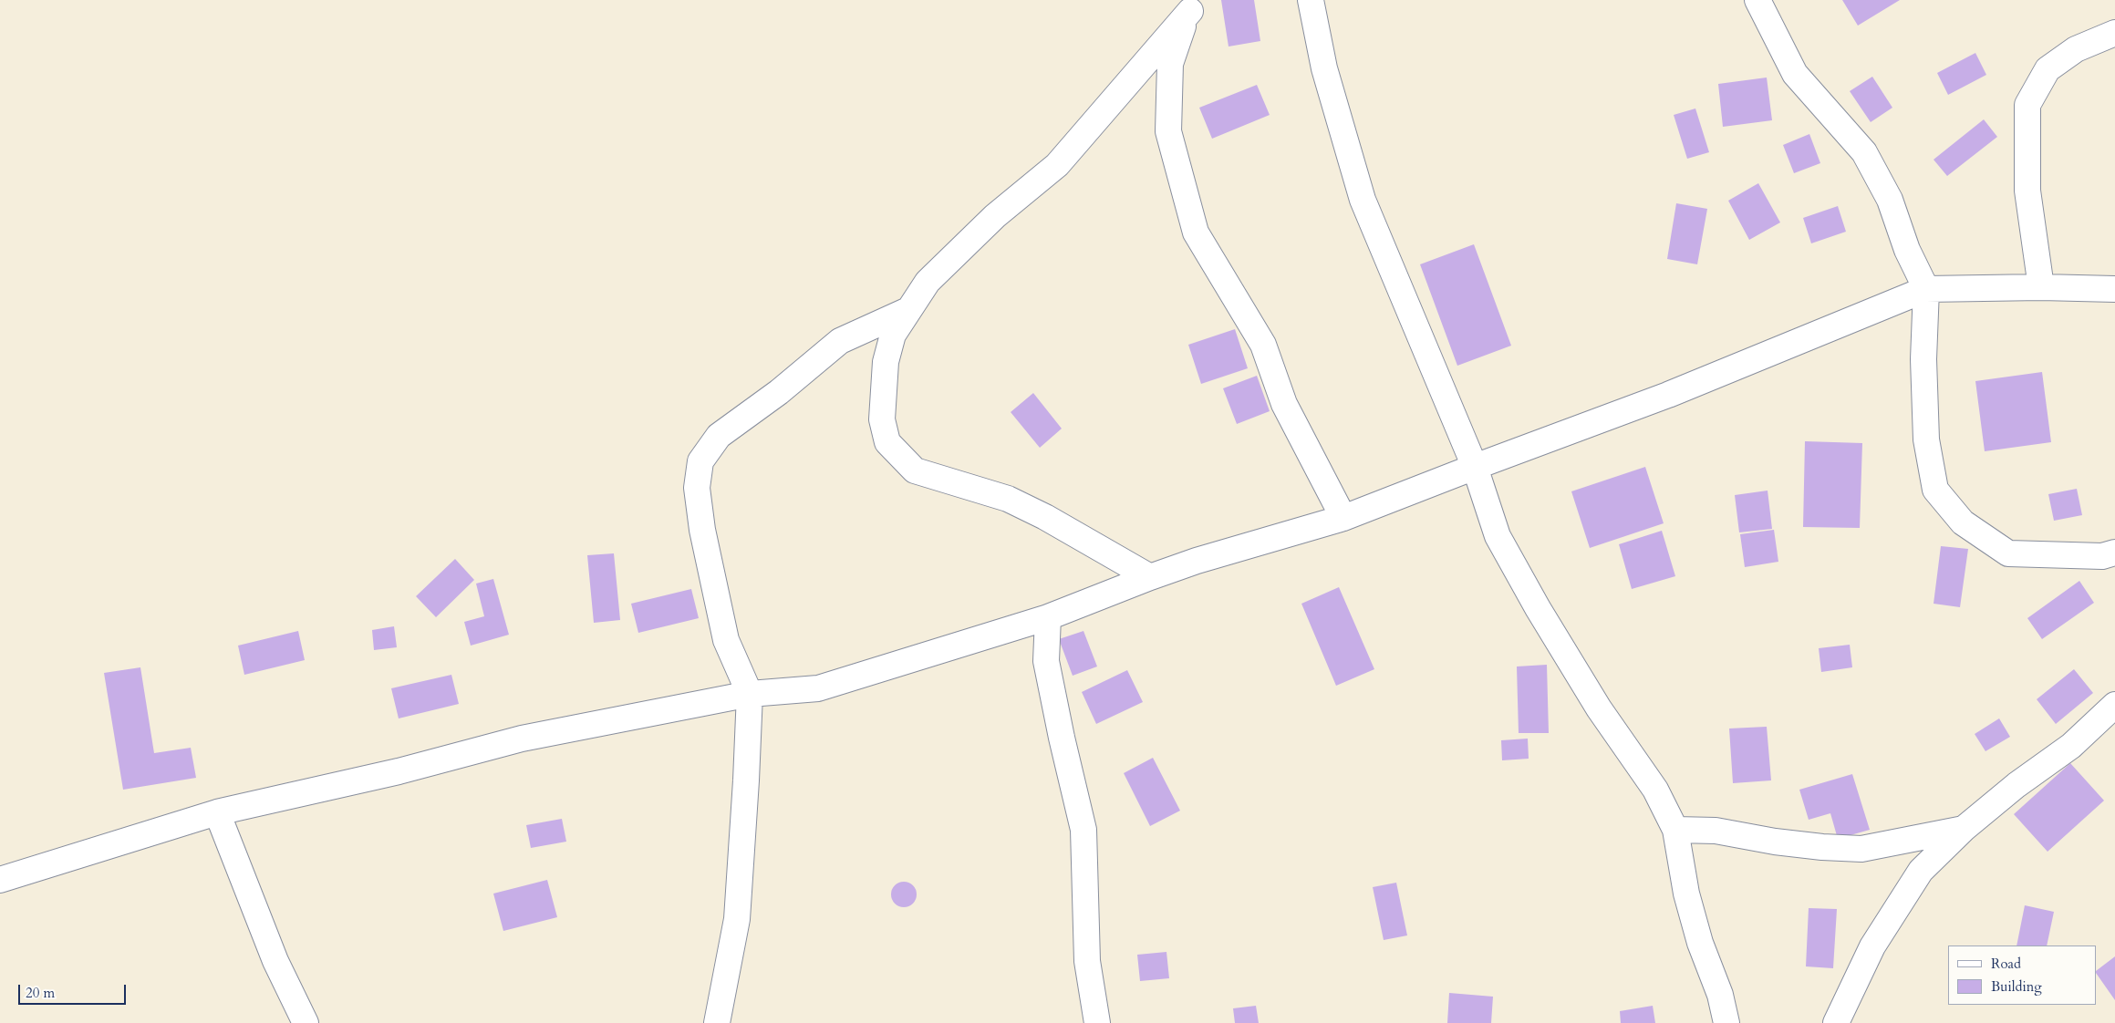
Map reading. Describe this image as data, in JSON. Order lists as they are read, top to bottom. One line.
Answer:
{"legend":["Road","Building"],"scale_bar":"20 m"}
